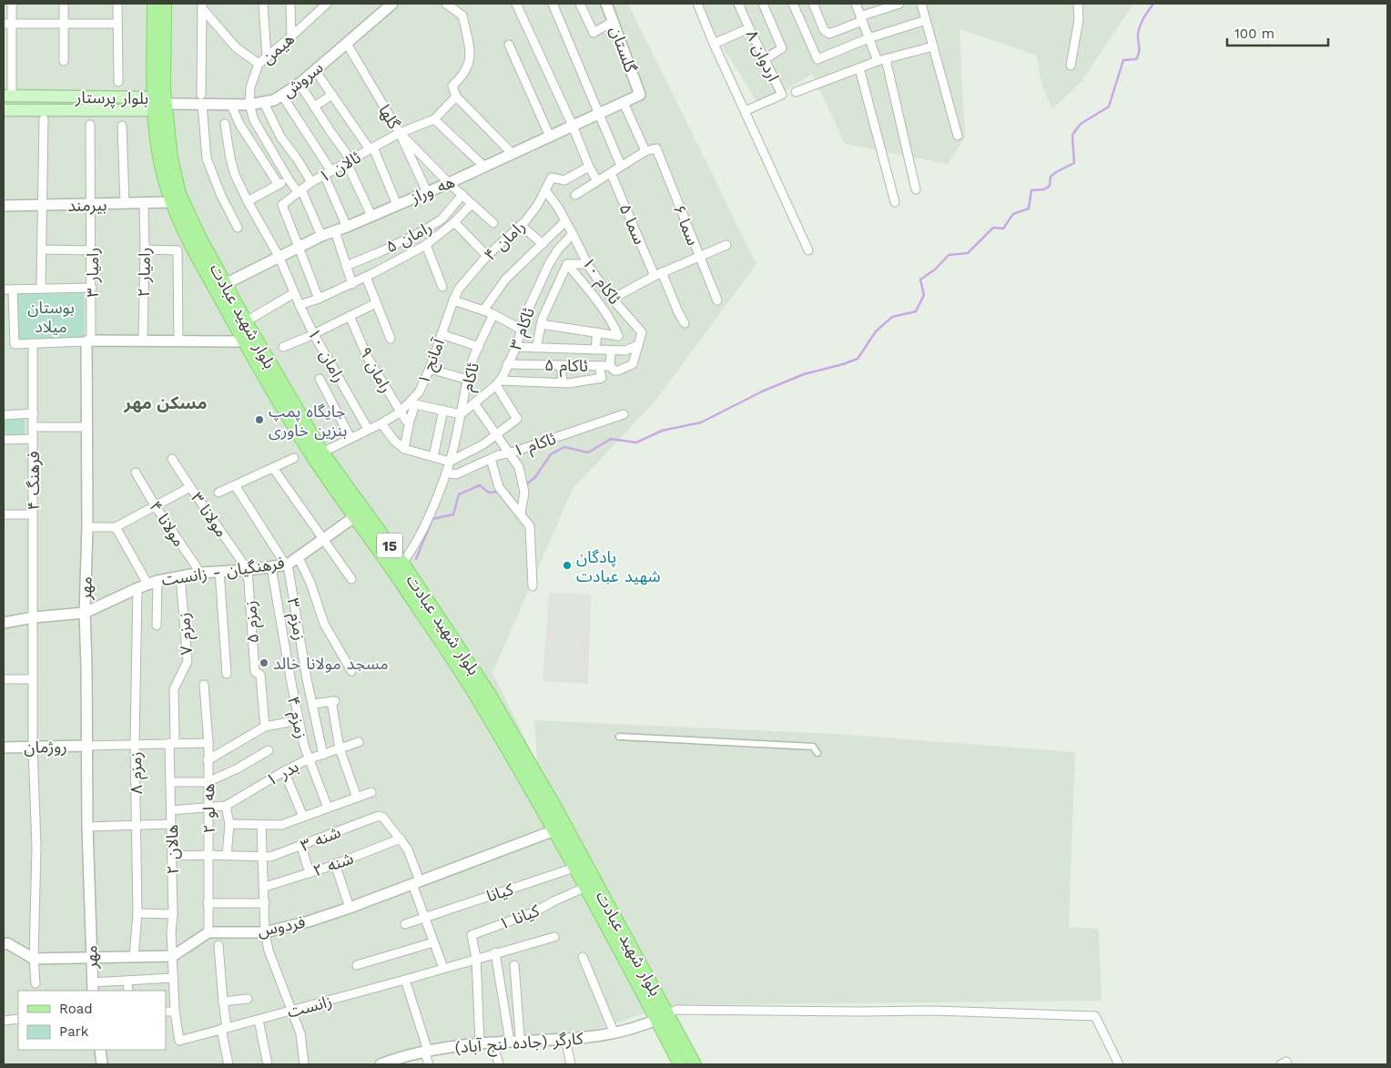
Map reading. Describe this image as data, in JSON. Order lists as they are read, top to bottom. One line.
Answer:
{"streets":{"main road":["بلوار پرستار","بلوار شهید عبادت","15"],"street":["هیمن","گلستان","اردوان ۸","سروش","گلها","ئالان ۱","هه وراز","بیرمند","سما ۵","سما ۶","رامان ۵","رامان ۴","رامیار ۳","رامیار ۲","ئاکام ۱۰","ئاکام ۳","رامان ۱۰","آمانج ۱","ئاکام ۵","رامان ۹","ئاکام","ئاکام ۱","فرهنگ ۴","مولانا ۳","مولانا ۴","فرهنگیان - زانست","مهر","زمزم ۳","زمزم ۵","زمزم ۷","زمزم ۴","روژمان","زمزم ۸","بدر ۱","هه لو ۲","شنه ۳","هالان ۲","شنه ۲","کیانا","کیانا ۱","فردوس","زانست","کارگر (جاده لنج آباد)"]},"crossings":[["هیمن","سروش"],["گلستان","هه وراز"],["سروش","بلوار پرستار"],["سروش","گلها"],["سروش","بلوار شهید عبادت"],["بلوار پرستار","بلوار شهید عبادت"],["گلها","ئالان ۱"],["گلها","هه وراز"],["ئالان ۱","هه وراز"],["هه وراز","بلوار شهید عبادت"],["هه وراز","رامان ۱۰"],["بیرمند","رامیار ۳"],["بیرمند","رامیار ۲"],["بیرمند","بلوار شهید عبادت"],["رامان ۴","ئاکام ۱۰"],["رامان ۴","آمانج ۱"],["رامیار ۳","مهر"],["ئاکام ۱۰","ئاکام ۳"],["بلوار شهید عبادت","آمانج ۱"],["بلوار شهید عبادت","ئاکام"],["بلوار شهید عبادت","فرهنگیان - زانست"],["بلوار شهید عبادت","کیانا"],["بلوار شهید عبادت","کیانا ۱"],["بلوار شهید عبادت","فردوس"],["بلوار شهید عبادت","کارگر (جاده لنج آباد)"],["ئاکام ۳","ئاکام ۵"],["ئاکام ۳","ئاکام"],["رامان ۱۰","آمانج ۱"],["آمانج ۱","رامان ۹"],["ئاکام","ئاکام ۱"],["فرهنگ ۴","فرهنگیان - زانست"],["فرهنگ ۴","روژمان"],["مولانا ۳","فرهنگیان - زانست"],["مولانا ۳","زمزم ۵"],["مولانا ۴","فرهنگیان - زانست"],["فرهنگیان - زانست","مهر"],["فرهنگیان - زانست","زمزم ۳"],["فرهنگیان - زانست","زمزم ۵"],["فرهنگیان - زانست","زمزم ۷"],["فرهنگیان - زانست","زمزم ۴"],["فرهنگیان - زانست","زمزم ۸"],["مهر","روژمان"],["زمزم ۳","بدر ۱"],["زمزم ۷","هالان ۲"],["زمزم ۴","بدر ۱"],["بدر ۱","هه لو ۲"],["بدر ۱","هالان ۲"],["هه لو ۲","شنه ۳"],["هه لو ۲","فردوس"],["شنه ۳","هالان ۲"],["شنه ۳","شنه ۲"],["هالان ۲","زانست"],["کیانا ۱","زانست"]],"districts":["مسکن مهر"],"parks":["بوستان میلاد"],"places":["جایگاه پمپ بنزین خاوری","پادگان شهید عبادت","مسجد مولانا خالد"],"legend":["Road","Park"],"scale_bar":"100 m"}
